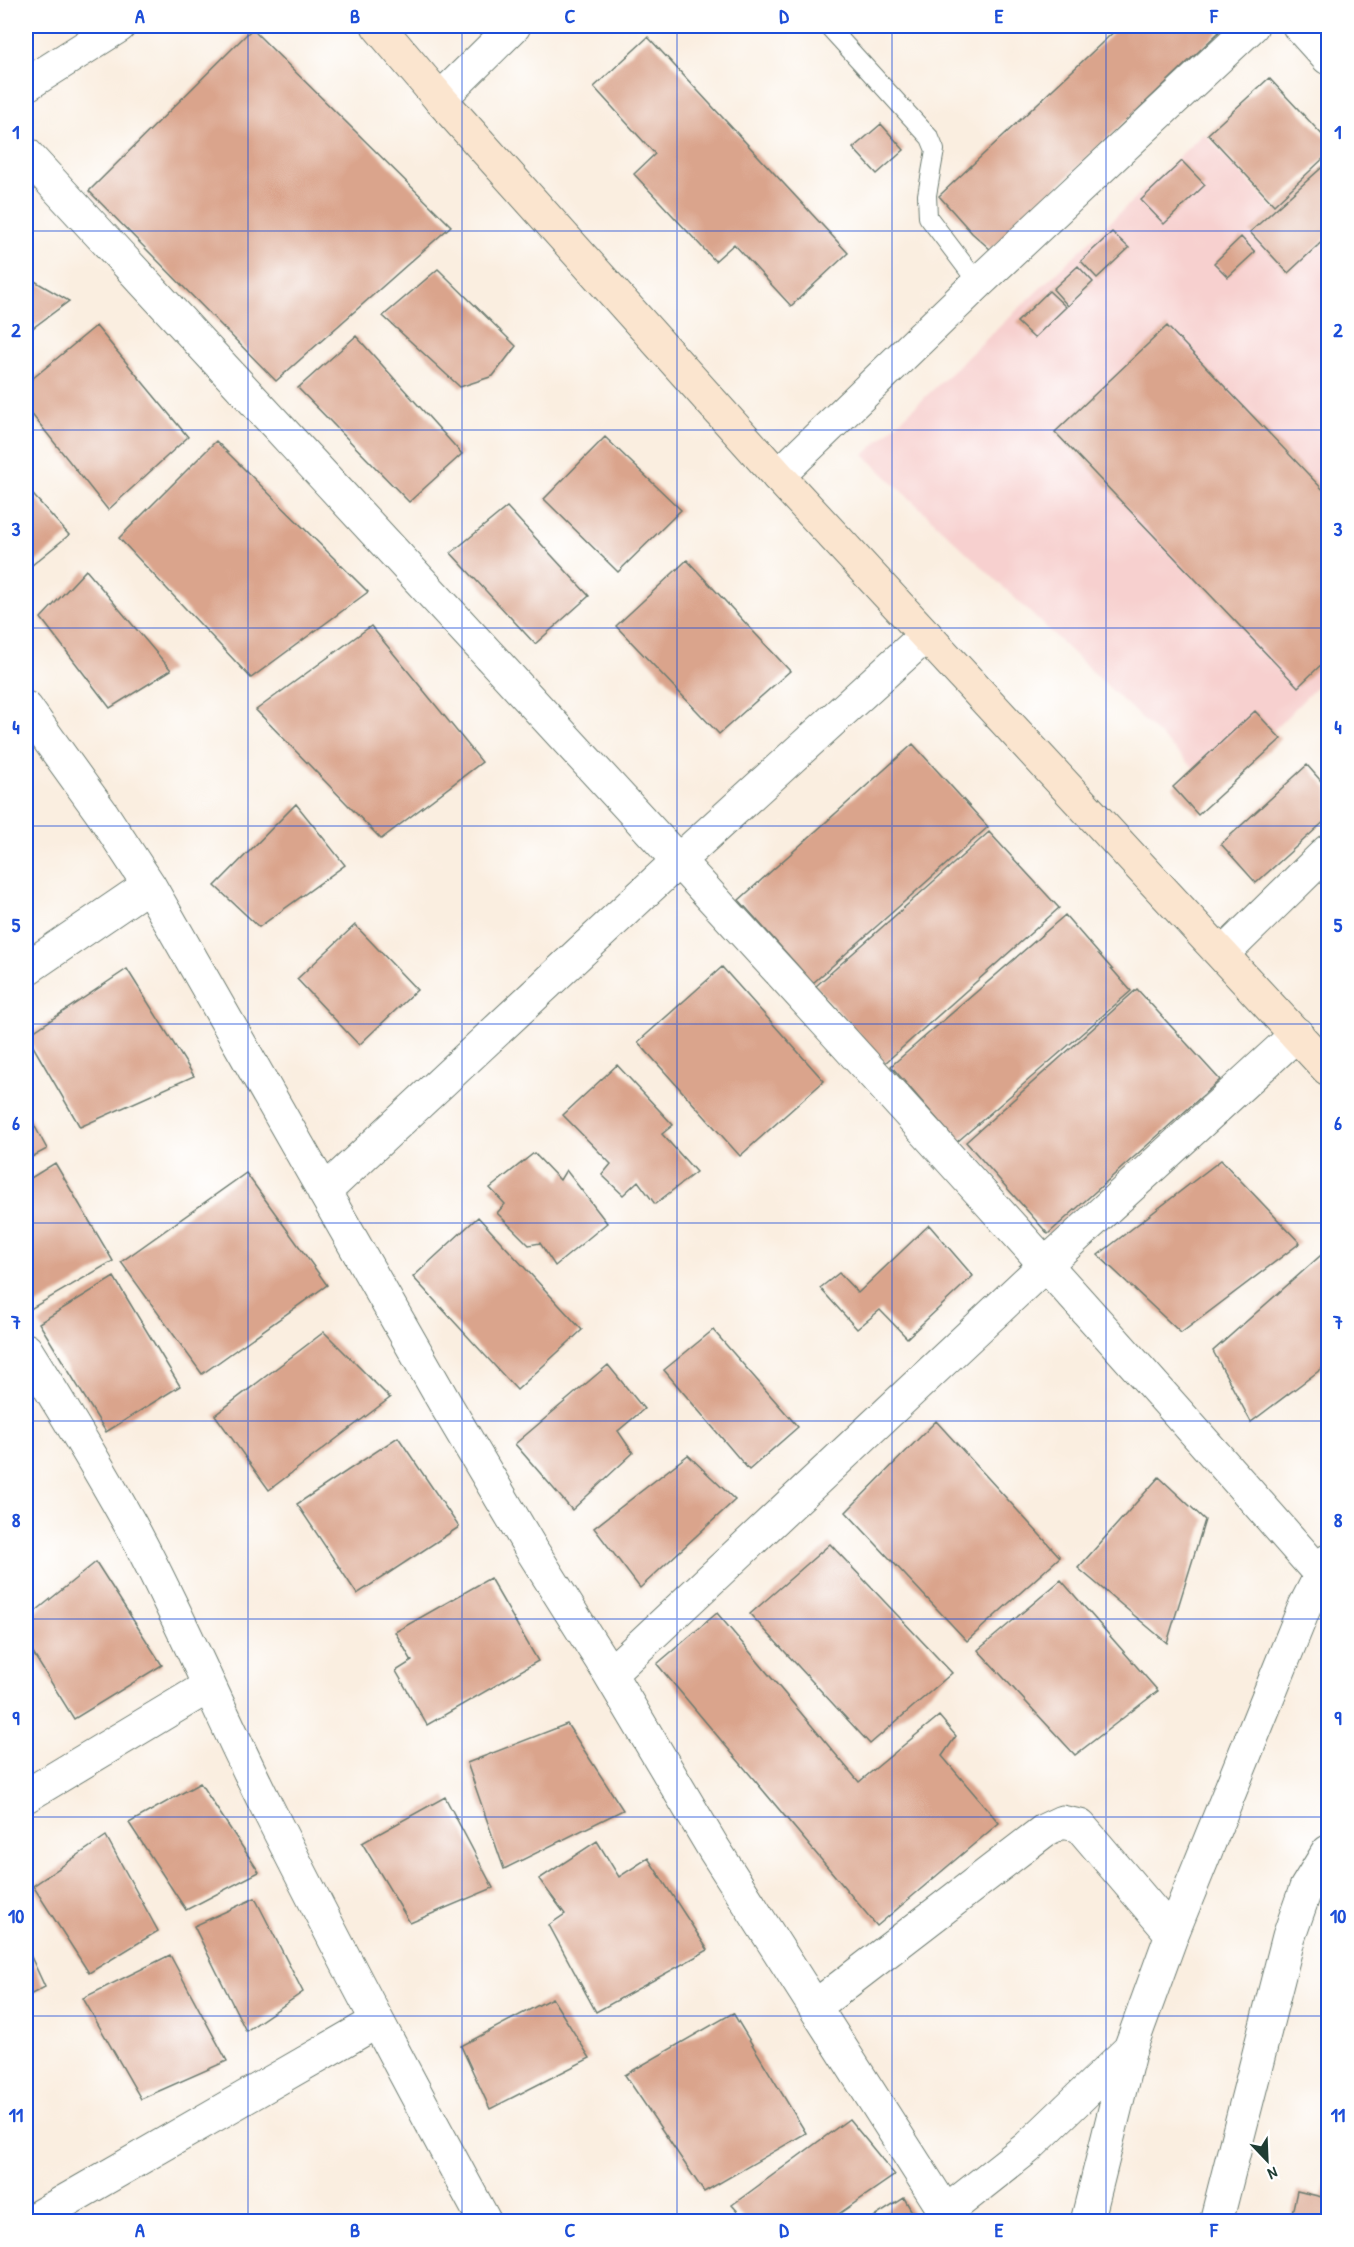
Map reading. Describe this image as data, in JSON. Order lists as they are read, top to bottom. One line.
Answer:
{"north":"bottom right","grid":{"columns":["A","B","C","D","E","F"],"rows":["1","2","3","4","5","6","7","8","9","10","11"]}}
